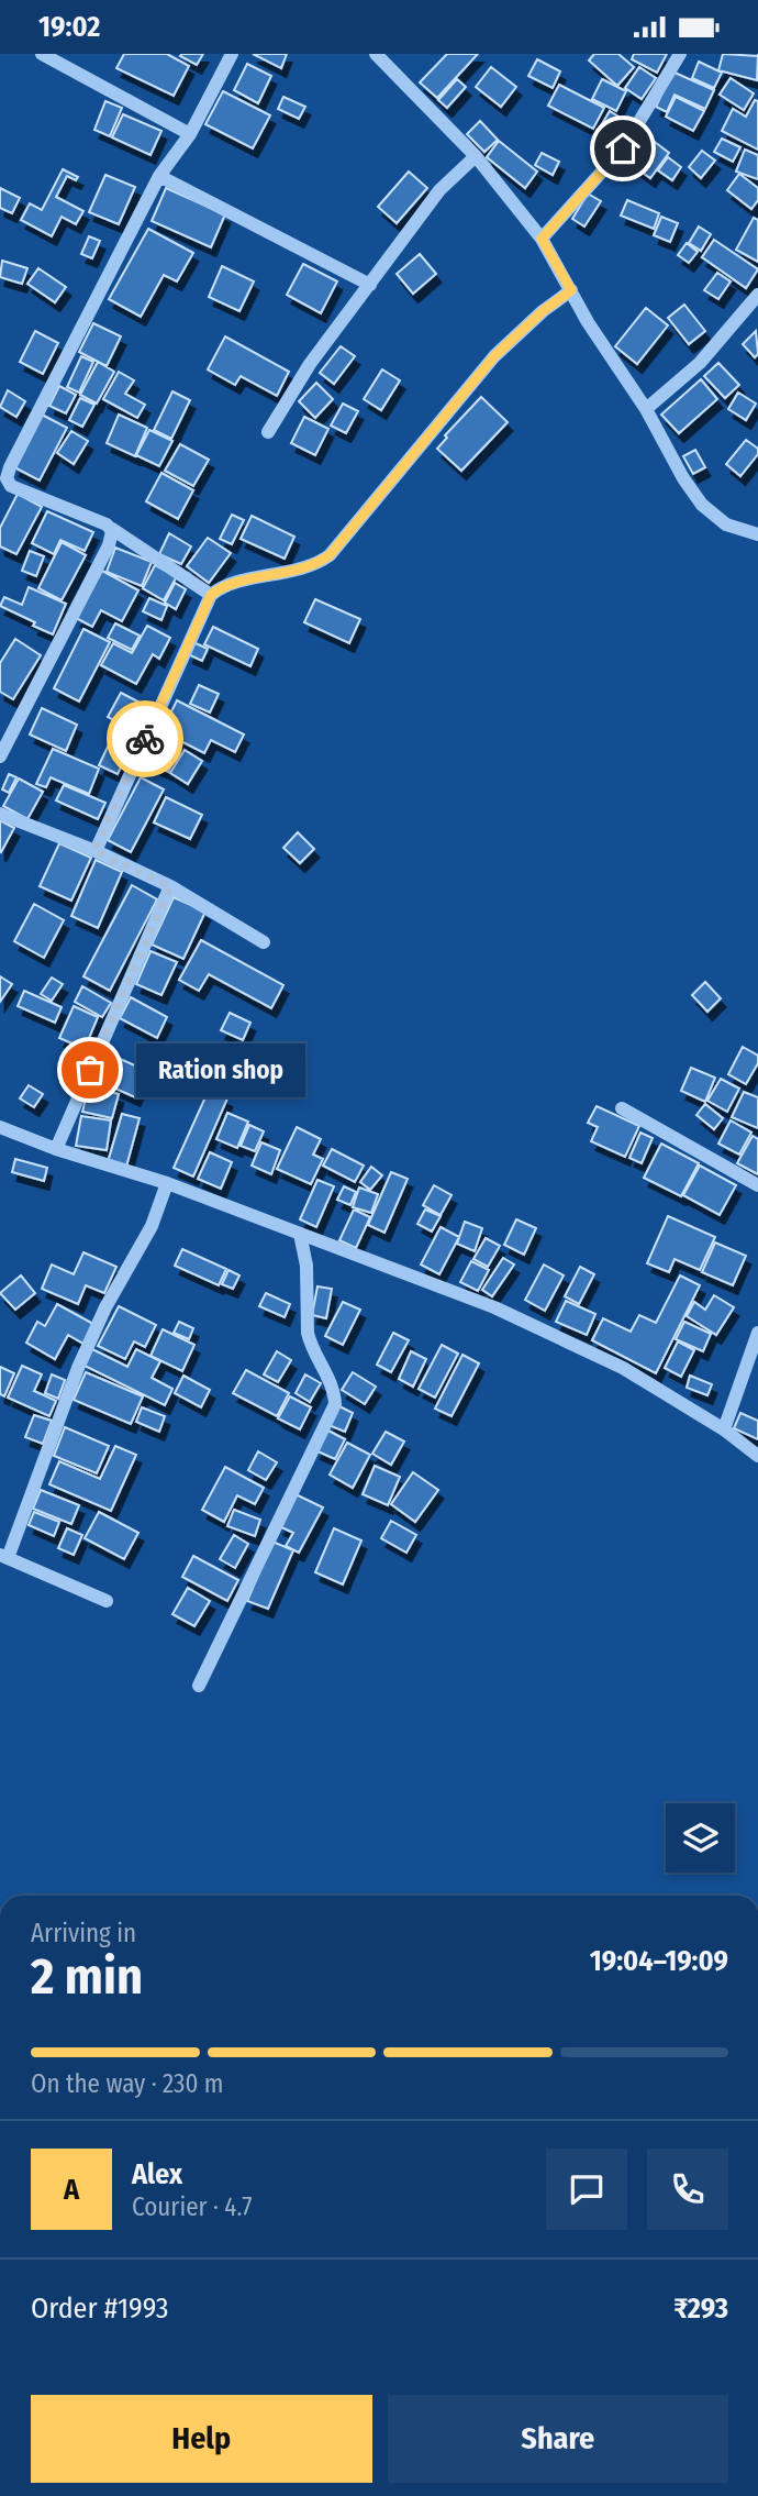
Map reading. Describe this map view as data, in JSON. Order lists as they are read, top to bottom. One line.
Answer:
{"places":["Ration shop"],"page":{"status":"19:02","bubble":"Ration shop","heading":["2 min","Arriving in","19:04–19:09"],"panel":["Alex","Courier · 4.7","Order #1993","₹293"],"bar":"On the way · 230 m","round":"A","buttons":["Help","Share"]}}
